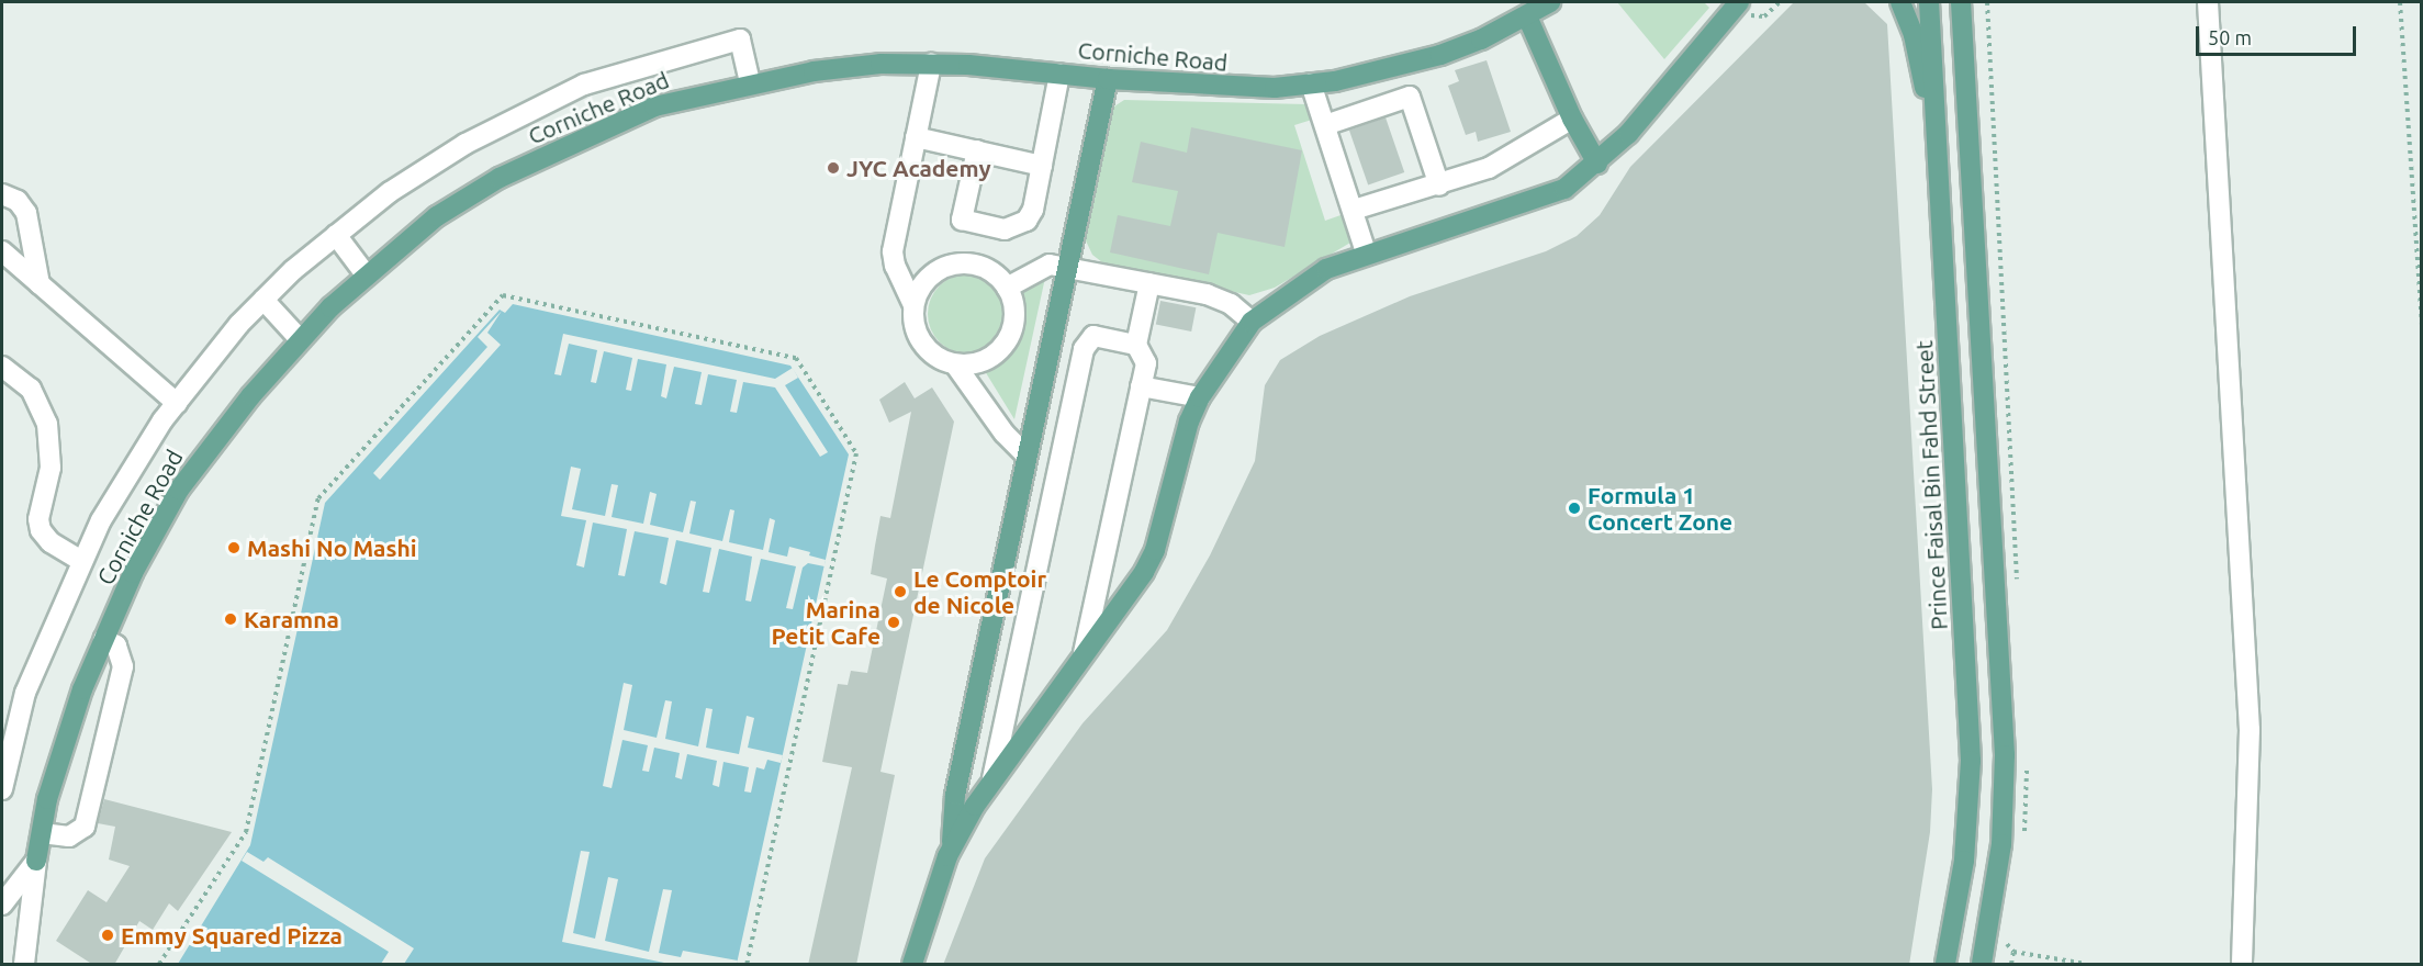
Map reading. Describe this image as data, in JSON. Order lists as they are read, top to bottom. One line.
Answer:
{"streets":{"main road":["Corniche Road","Prince Faisal Bin Fahd Street"]},"places":["JYC Academy","Formula 1 Concert Zone","Mashi No Mashi","Le Comptoir de Nicole","Karamna","Marina Petit Cafe","Emmy Squared Pizza"],"scale_bar":"50 m"}
